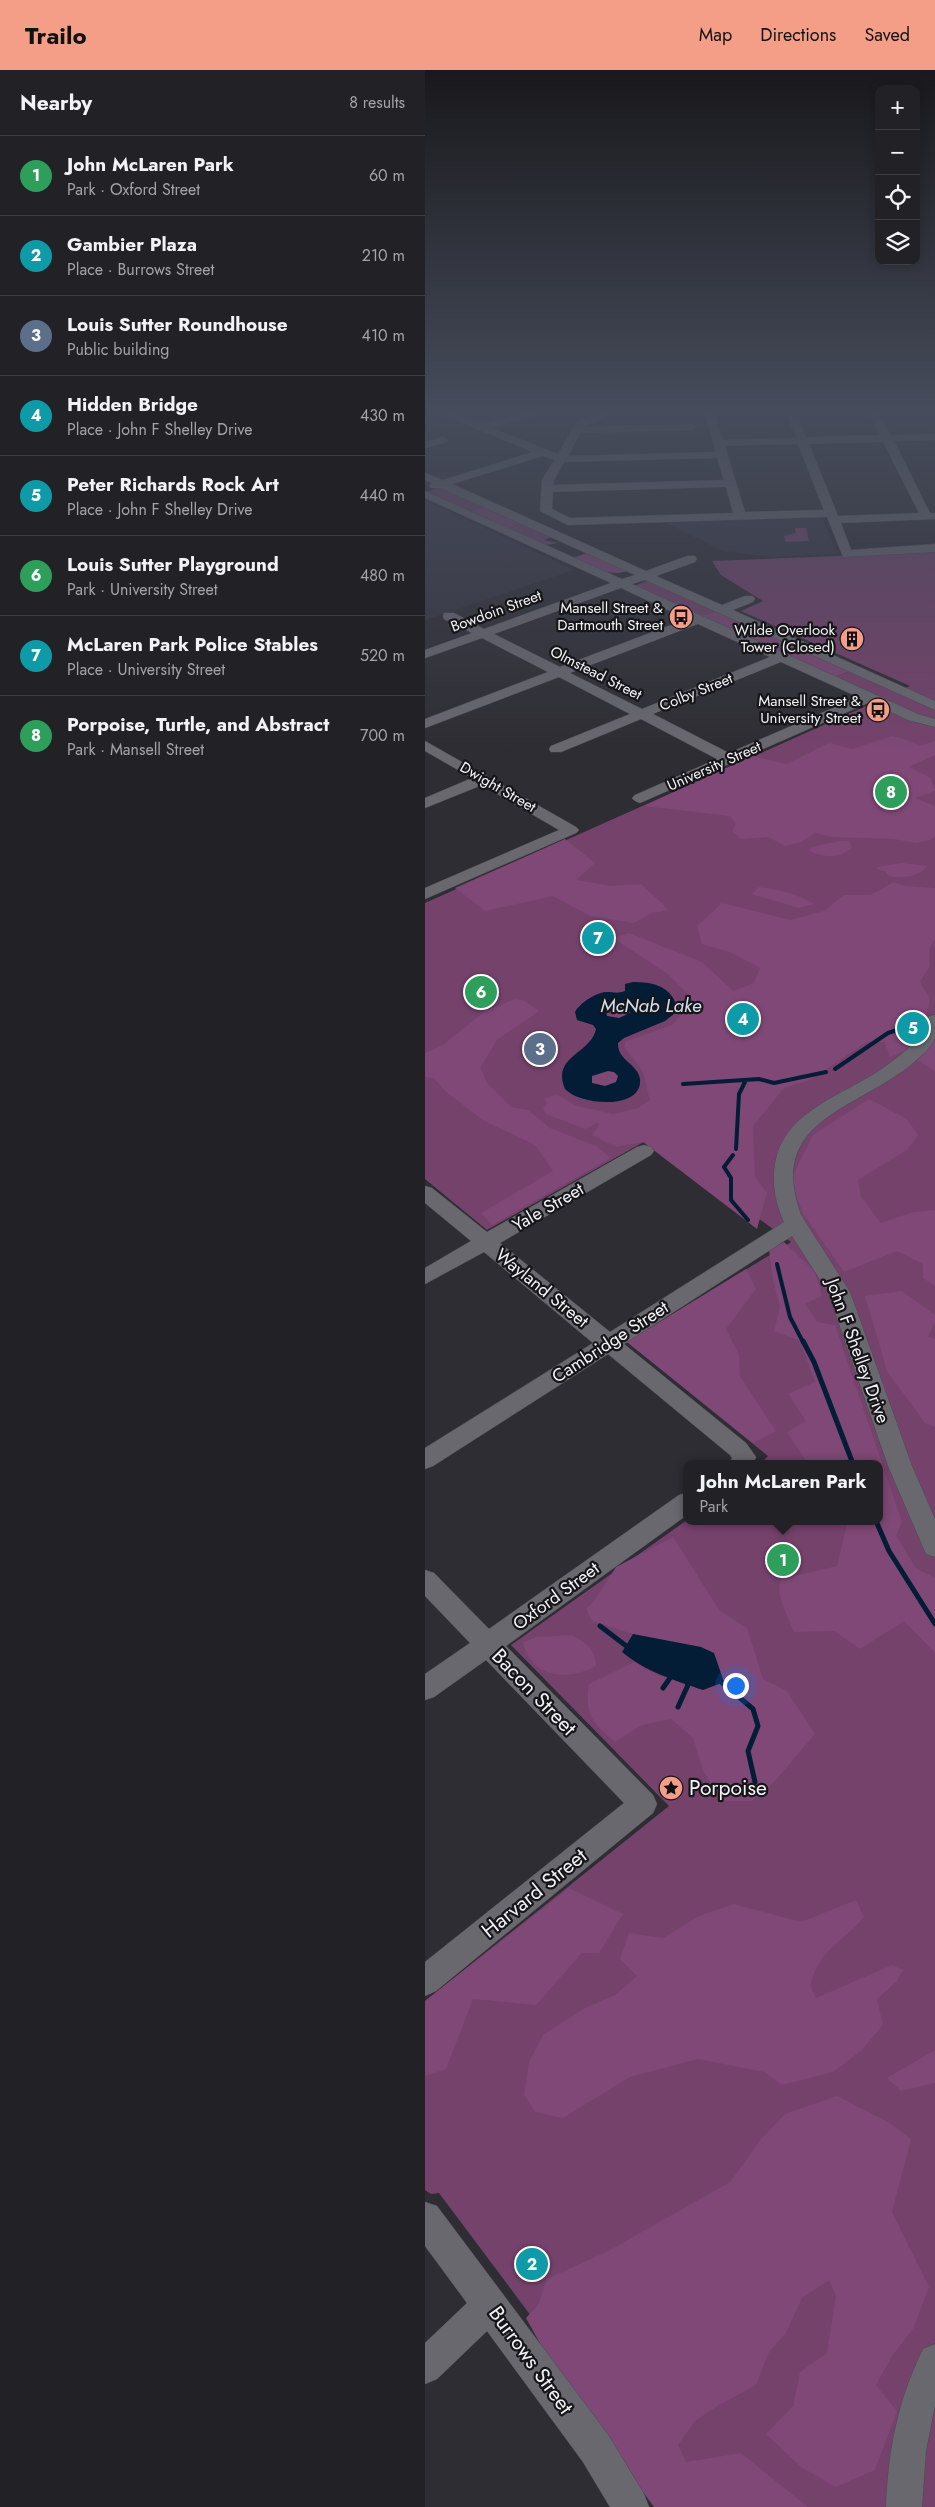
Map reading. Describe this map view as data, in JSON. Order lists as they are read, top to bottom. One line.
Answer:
{"streets":{"street":["Bowdoin Street","Olmstead Street","Colby Street","University Street","Dwight Street","Yale Street","Wayland Street","Cambridge Street","John F Shelley Drive","Oxford Street","Bacon Street","Harvard Street","Burrows Street"]},"crossings":[["Bowdoin Street","Olmstead Street"],["Olmstead Street","Colby Street"],["Olmstead Street","University Street"],["Yale Street","Wayland Street"],["Wayland Street","Cambridge Street"],["Cambridge Street","John F Shelley Drive"],["Oxford Street","Bacon Street"],["Bacon Street","Harvard Street"]],"water":["McNab Lake"],"places":{"bus stop":["Mansell Street & Dartmouth Street","Mansell Street & University Street"],"building":["Wilde Overlook Tower (Closed)"],"place":["Porpoise"]},"page":{"header":"Trailo","nav":["Map","Directions","Saved"],"heading":["Nearby","8 results"],"map_buttons":["+","−"],"list":[{"mark":"1","name":"John McLaren Park","note":"Park · Oxford Street","value":"60 m"},{"mark":"2","name":"Gambier Plaza","note":"Place · Burrows Street","value":"210 m"},{"mark":"3","name":"Louis Sutter Roundhouse","note":"Public building","value":"410 m"},{"mark":"4","name":"Hidden Bridge","note":"Place · John F Shelley Drive","value":"430 m"},{"mark":"5","name":"Peter Richards Rock Art","note":"Place · John F Shelley Drive","value":"440 m"},{"mark":"6","name":"Louis Sutter Playground","note":"Park · University Street","value":"480 m"},{"mark":"7","name":"McLaren Park Police Stables","note":"Place · University Street","value":"520 m"},{"mark":"8","name":"Porpoise, Turtle, and Abstract","note":"Park · Mansell Street","value":"700 m"}],"pins":["8","7","6","4","5","3","1","2"],"popup":["John McLaren Park","Park"]}}
